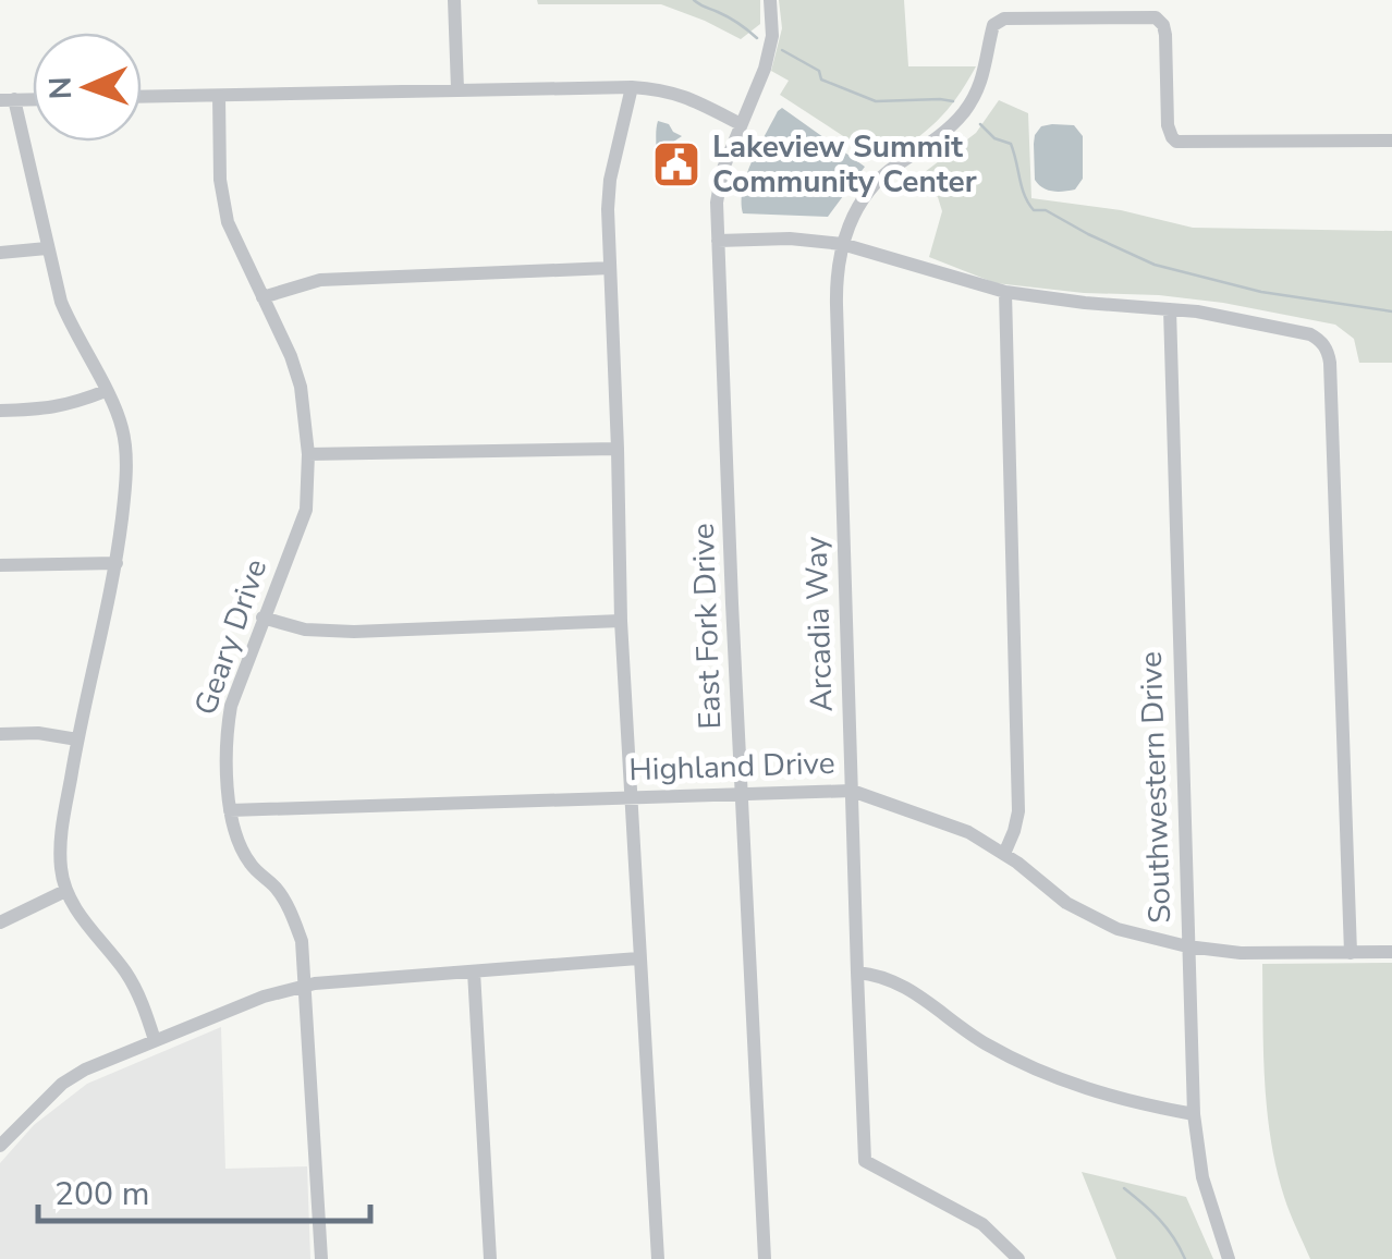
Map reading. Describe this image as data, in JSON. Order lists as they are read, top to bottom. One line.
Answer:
{"streets":{"street":["Arcadia Way","East Fork Drive","Geary Drive","Highland Drive","Southwestern Drive"]},"crossings":[["Arcadia Way","Highland Drive"],["East Fork Drive","Highland Drive"],["Geary Drive","Highland Drive"],["Highland Drive","Southwestern Drive"]],"places":{"public building":["Lakeview Summit Community Center"]},"scale_bar":"200 m","north":"left"}
